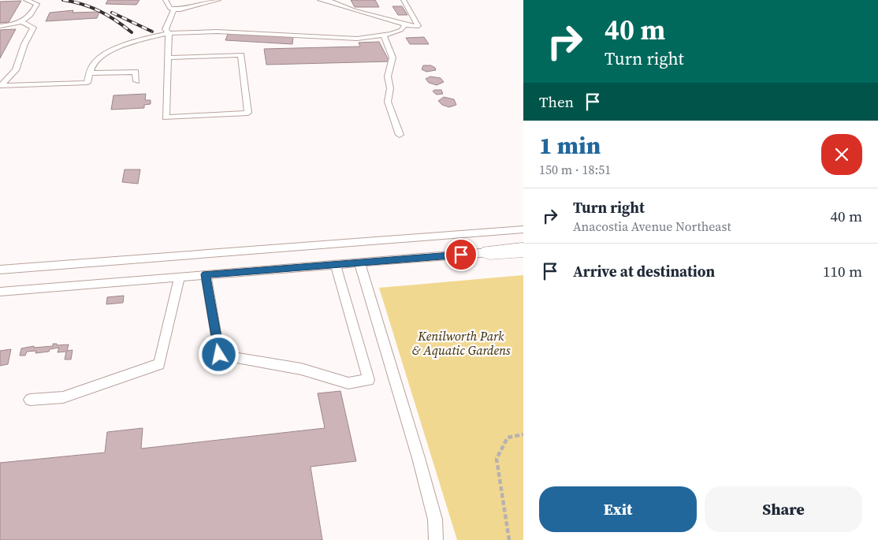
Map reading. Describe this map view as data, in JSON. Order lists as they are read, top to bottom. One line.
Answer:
{"parks":["Kenilworth Park & Aquatic Gardens"],"page":{"turn":["40 m","Turn right"],"then":"Then","heading":["1 min","150 m · 18:51"],"list":[{"name":"Turn right","note":"Anacostia Avenue Northeast","value":"40 m"},{"name":"Arrive at destination","value":"110 m"}],"buttons":["Exit","Share"]}}
